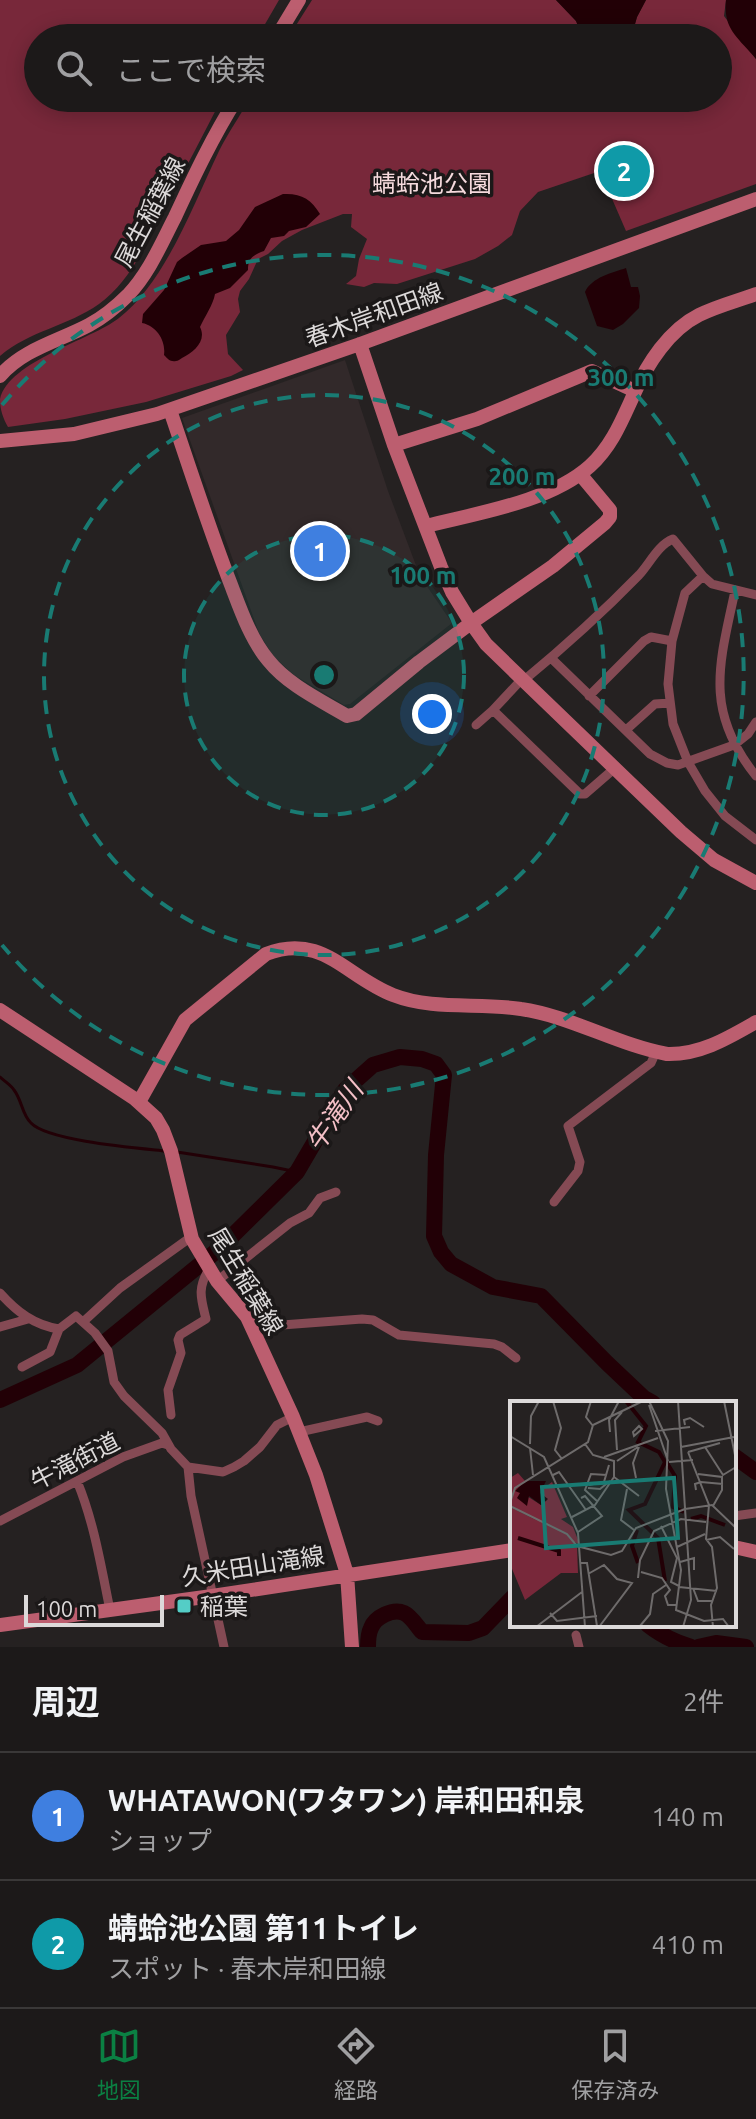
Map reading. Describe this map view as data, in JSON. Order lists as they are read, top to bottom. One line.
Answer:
{"streets":{"street":["尾生稲葉線","春木岸和田線","牛滝街道","久米田山滝線"]},"crossings":[["尾生稲葉線","久米田山滝線"]],"water":["牛滝川"],"parks":["蜻蛉池公園"],"places":{"transit":["稲葉"]},"scale_bar":"100 m","page":{"search":"ここで検索","pins":["2","1"],"scale":"100 m","heading":["周辺","2件"],"list":[{"mark":"1","name":"WHATAWON(ワタワン) 岸和田和泉","note":"ショップ","value":"140 m"},{"mark":"2","name":"蜻蛉池公園 第11トイレ","note":"スポット · 春木岸和田線","value":"410 m"}],"nav":["地図","経路","保存済み"]},"rings":["300 m","200 m","100 m"]}
